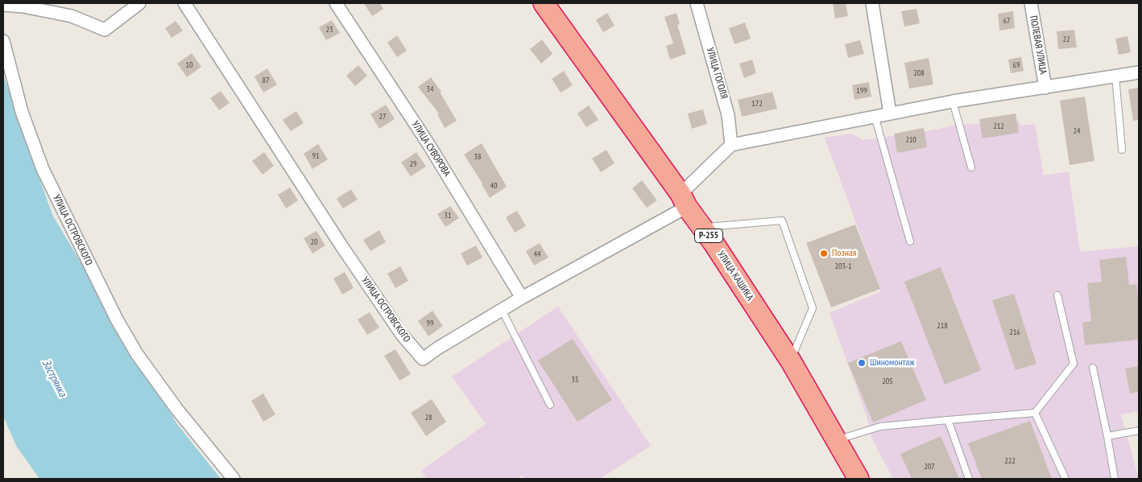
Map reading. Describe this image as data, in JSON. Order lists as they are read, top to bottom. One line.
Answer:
{"streets":{"highway":["Р-255","УЛИЦА КАШИКА"],"street":["ПОЛЕВАЯ УЛИЦА","УЛИЦА ГОГОЛЯ","УЛИЦА СУВОРОВА","УЛИЦА ОСТРОВСКОГО"]},"crossings":[["УЛИЦА ГОГОЛЯ","УЛИЦА ОСТРОВСКОГО"],["УЛИЦА СУВОРОВА","УЛИЦА ОСТРОВСКОГО"],["УЛИЦА ОСТРОВСКОГО","УЛИЦА КАШИКА"]],"water":["Застрянка"],"places":["Позная","Шиномонтаж"],"house_numbers":["67","23","22","10","69","208","87","34","199","172","27","212","24","210","91","38","29","40","31","20","44","203-1","99","218","216","35","205","28","222","207"]}
